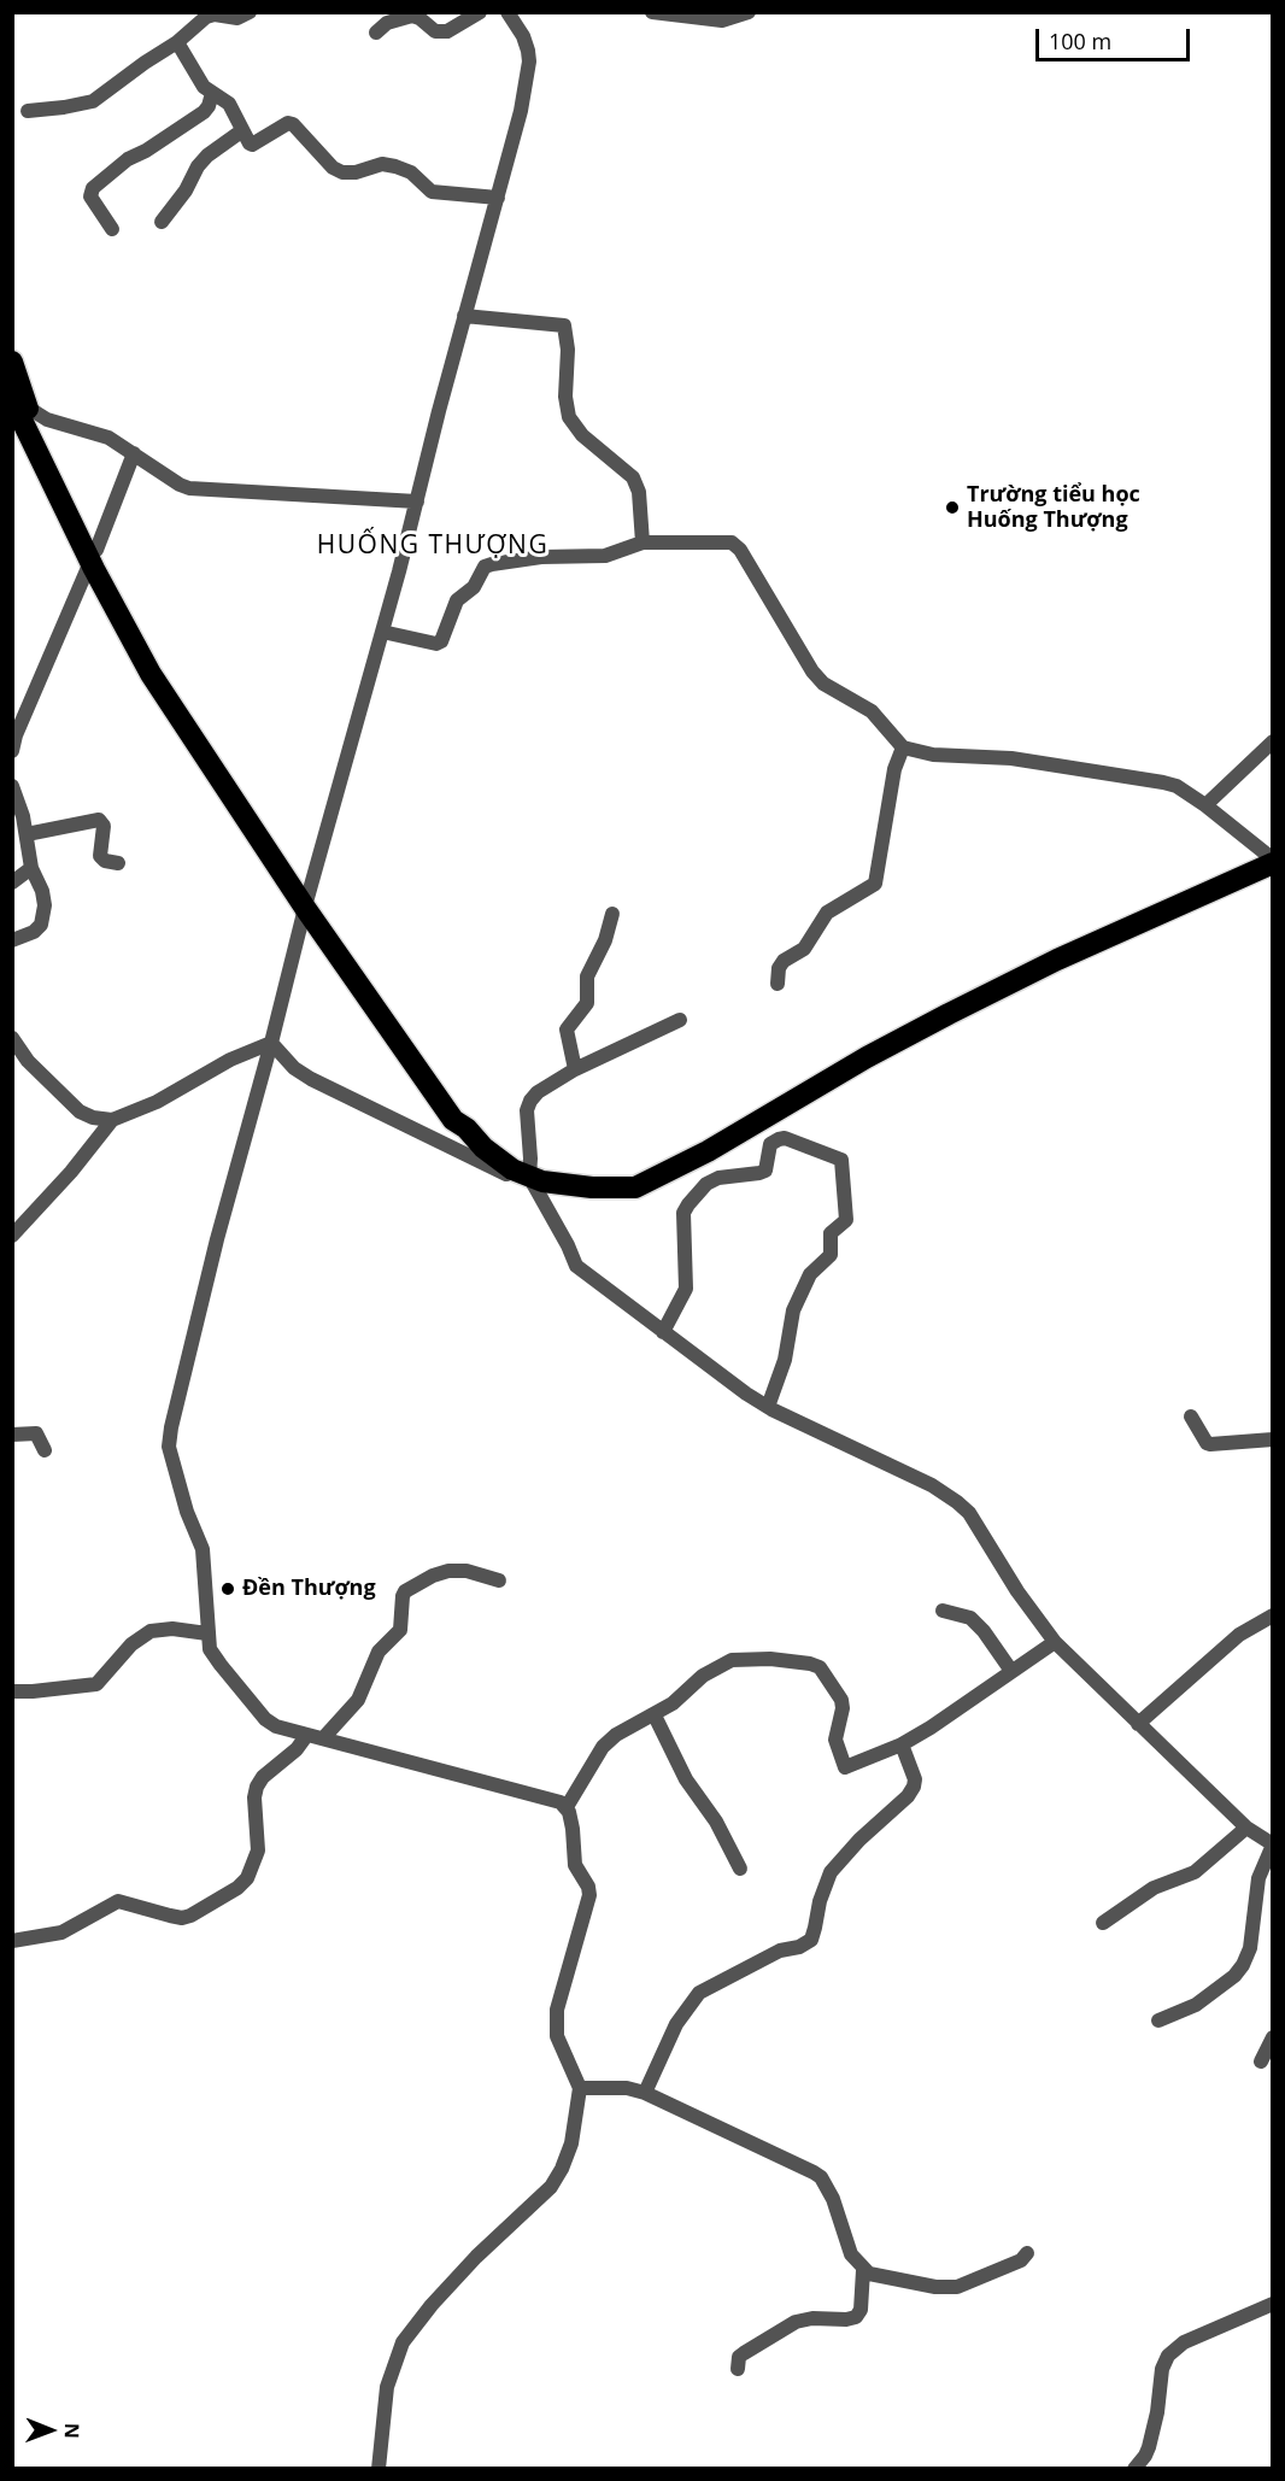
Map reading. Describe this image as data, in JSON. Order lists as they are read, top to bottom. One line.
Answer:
{"districts":["HUỐNG THƯỢNG"],"places":["Trường tiểu học Huống Thượng","Đền Thượng"],"scale_bar":"100 m","north":"right"}
